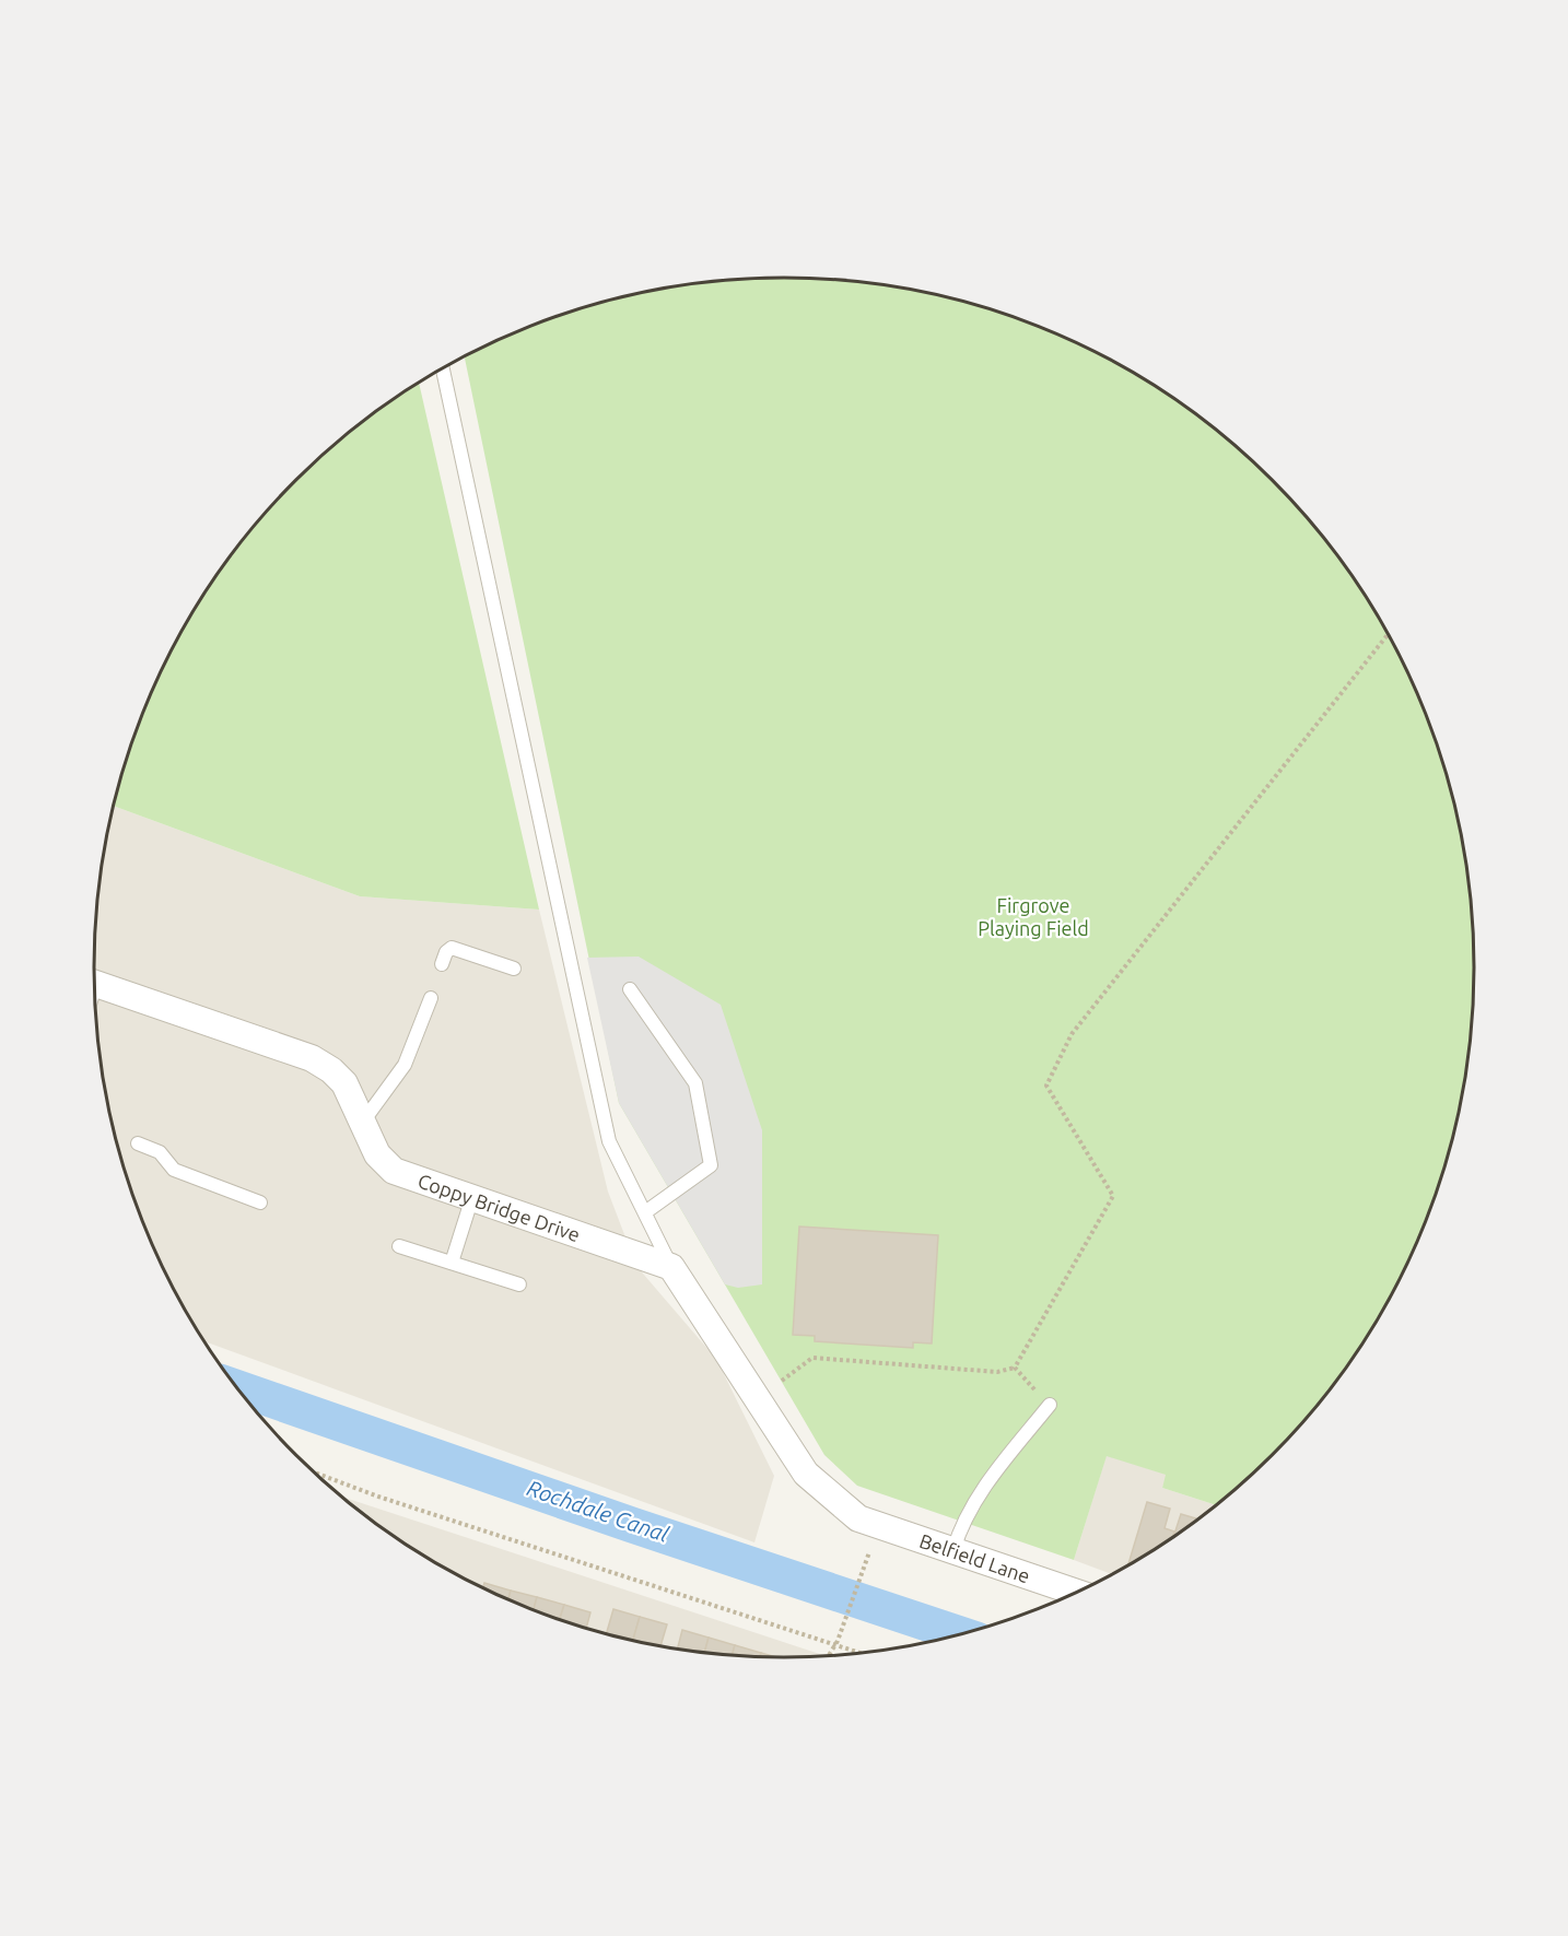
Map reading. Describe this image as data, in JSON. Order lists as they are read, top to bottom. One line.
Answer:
{"streets":{"street":["Coppy Bridge Drive","Belfield Lane"]},"water":["Rochdale Canal"],"parks":["Firgrove Playing Field"]}
